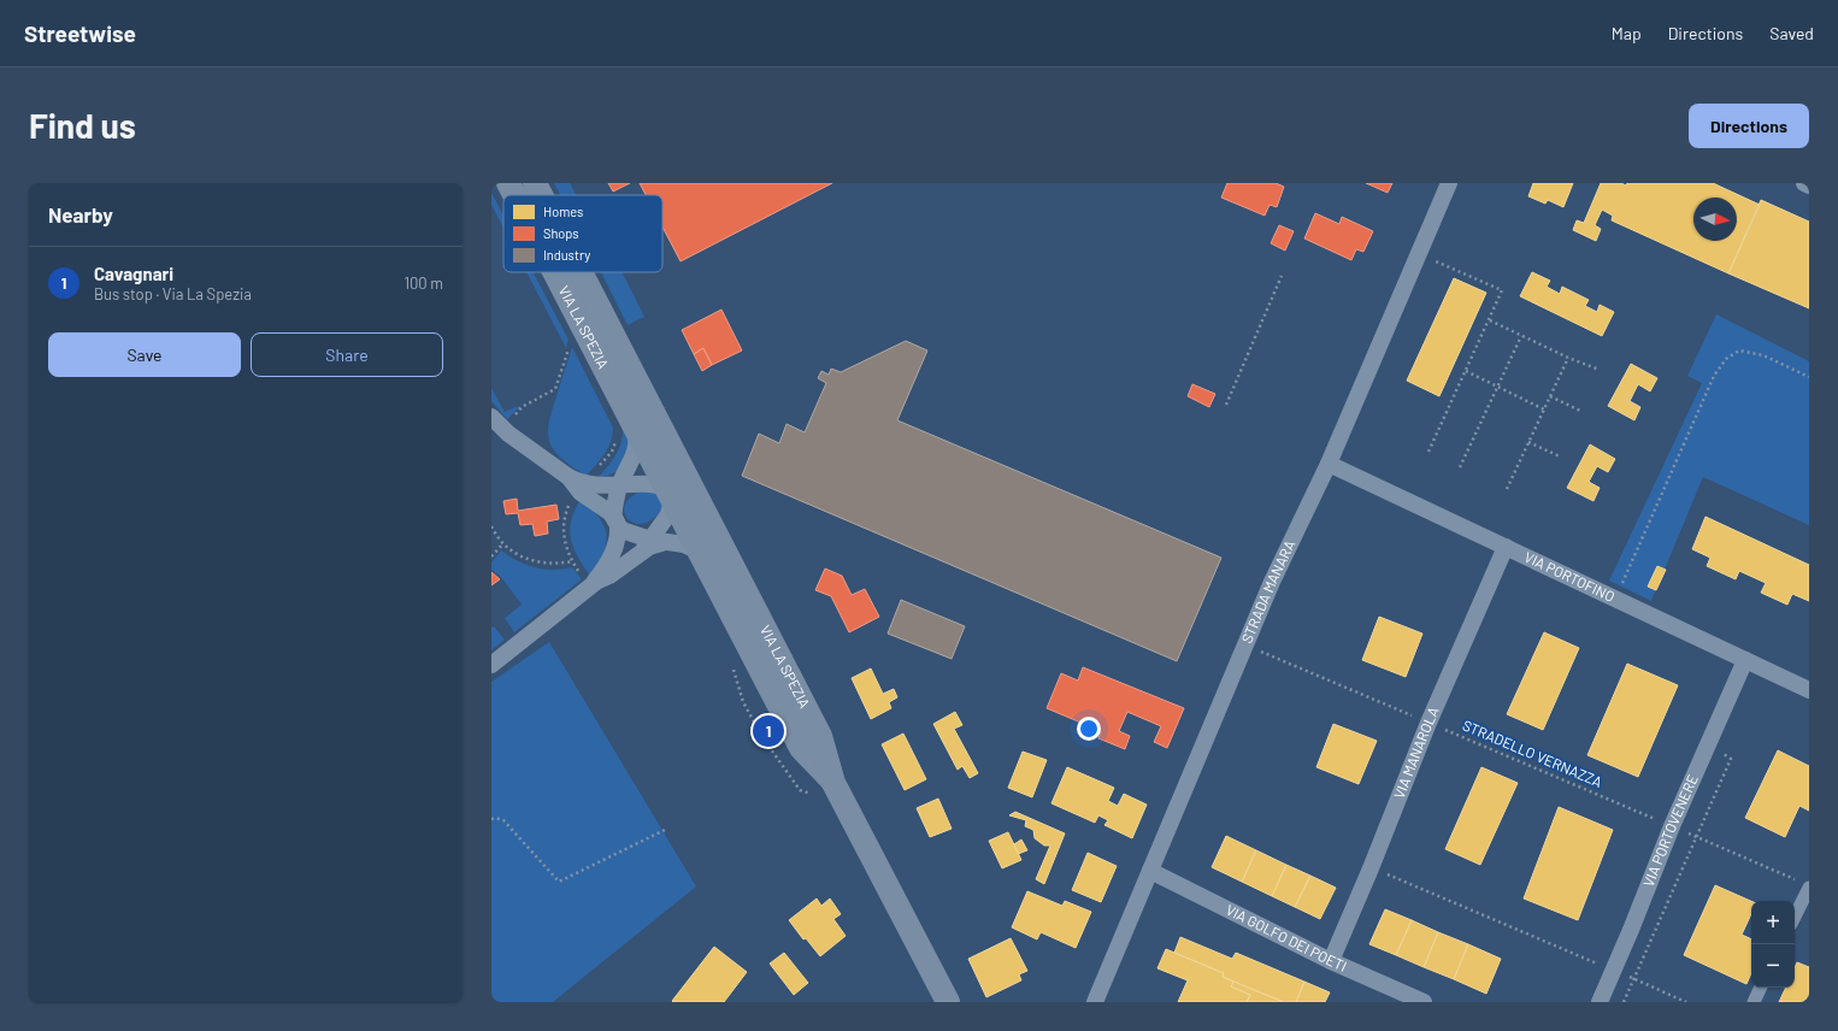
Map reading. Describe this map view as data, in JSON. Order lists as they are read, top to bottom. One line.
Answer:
{"streets":{"main road":["VIA LA SPEZIA"],"street":["VIA PORTOFINO","STRADA MANARA","VIA MANAROLA","VIA PORTOVENERE","VIA GOLFO DEI POETI"],"path":["STRADELLO VERNAZZA"]},"crossings":[["VIA PORTOFINO","STRADA MANARA"],["VIA PORTOFINO","VIA MANAROLA"],["VIA PORTOFINO","VIA PORTOVENERE"],["STRADA MANARA","STRADELLO VERNAZZA"],["STRADA MANARA","VIA GOLFO DEI POETI"],["VIA MANAROLA","STRADELLO VERNAZZA"],["VIA MANAROLA","VIA GOLFO DEI POETI"],["STRADELLO VERNAZZA","VIA PORTOVENERE"]],"legend":["Homes","Shops","Industry"],"north":"right","page":{"header":"Streetwise","nav":["Map","Directions","Saved"],"buttons":["Directions",["Save","Share"]],"title":"Find us","heading":"Nearby","list":[{"mark":"1","name":"Cavagnari","note":"Bus stop · Via La Spezia","value":"100 m"}],"pins":"1","map_buttons":["+","−"]}}
